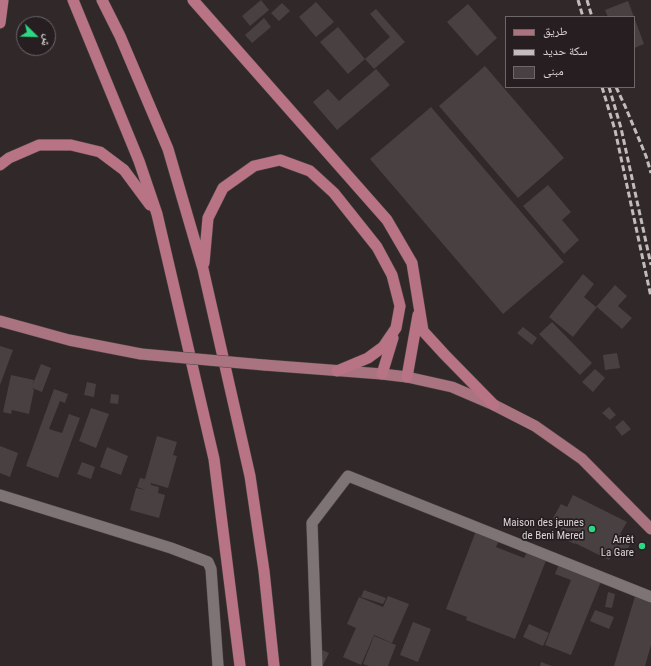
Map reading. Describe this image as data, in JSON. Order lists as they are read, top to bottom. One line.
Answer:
{"places":["Maison des jeunes de Beni Mered","Arrêt La Gare"],"legend":["طريق","سكة حديد","مبنى"],"north":"bottom right"}
